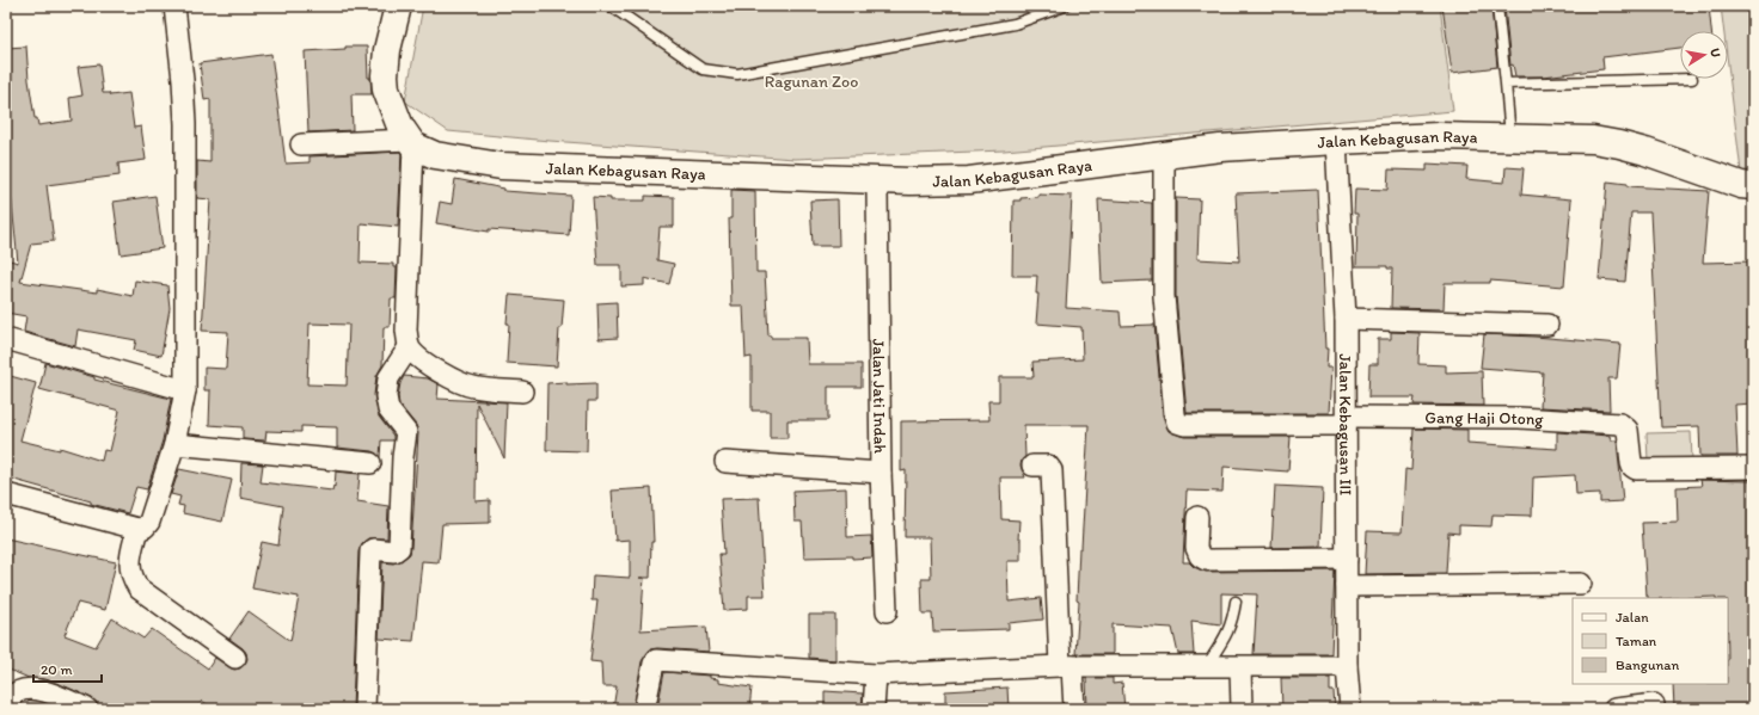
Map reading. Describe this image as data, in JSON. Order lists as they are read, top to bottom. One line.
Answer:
{"streets":{"main road":["Jalan Kebagusan Raya"],"street":["Jalan Jati Indah","Gang Haji Otong","Jalan Kebagusan III"]},"crossings":[["Jalan Kebagusan Raya","Jalan Jati Indah"],["Jalan Kebagusan Raya","Gang Haji Otong"],["Jalan Kebagusan Raya","Jalan Kebagusan III"],["Gang Haji Otong","Jalan Kebagusan III"]],"parks":["Ragunan Zoo"],"legend":["Jalan","Taman","Bangunan"],"scale_bar":"20 m","north":"right"}
